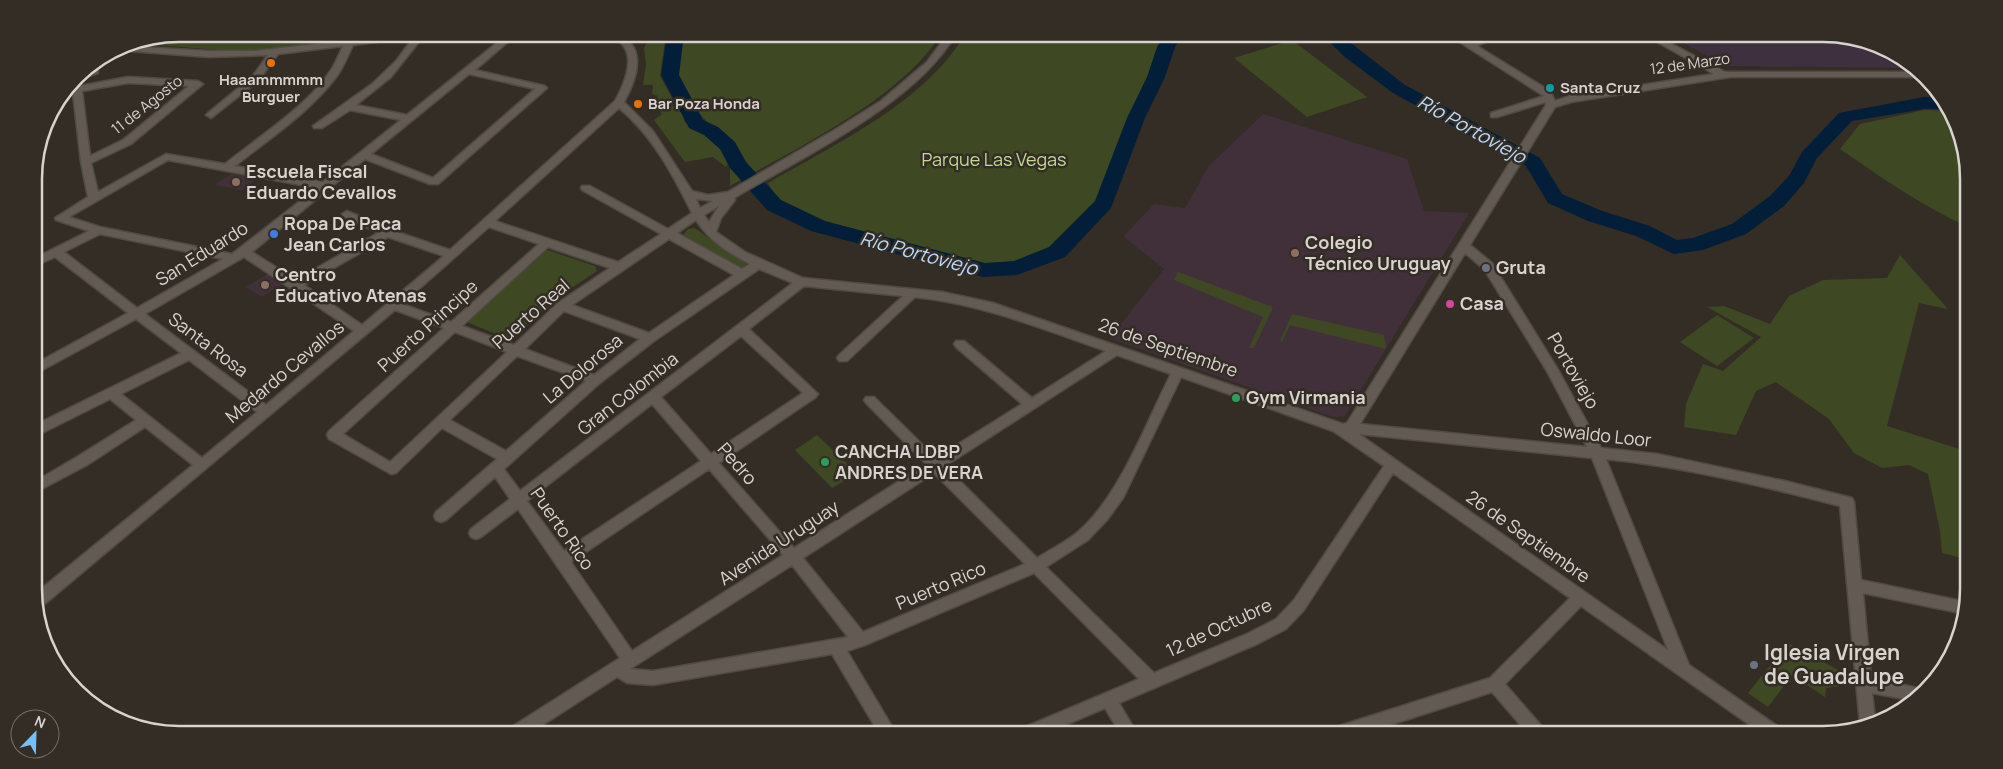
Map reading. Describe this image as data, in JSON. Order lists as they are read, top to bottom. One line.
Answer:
{"streets":{"street":["12 de Marzo","11 de Agosto","San Eduardo","Puerto Real","Puerto Principe","Santa Rosa","26 de Septiembre","La Dolorosa","Portoviejo","Medardo Cevallos","Gran Colombia","Oswaldo Loor","Pedro","Puerto Rico","Avenida Uruguay","12 de Octubre"]},"crossings":[["San Eduardo","Santa Rosa"],["Puerto Real","Puerto Principe"],["Puerto Real","26 de Septiembre"],["Santa Rosa","Medardo Cevallos"],["26 de Septiembre","La Dolorosa"],["26 de Septiembre","Portoviejo"],["26 de Septiembre","Medardo Cevallos"],["26 de Septiembre","Gran Colombia"],["26 de Septiembre","Oswaldo Loor"],["26 de Septiembre","Puerto Rico"],["26 de Septiembre","Avenida Uruguay"],["26 de Septiembre","12 de Octubre"],["La Dolorosa","Puerto Rico"],["Portoviejo","Oswaldo Loor"],["Gran Colombia","Pedro"],["Gran Colombia","Puerto Rico"],["Pedro","Puerto Rico"],["Pedro","Avenida Uruguay"],["Puerto Rico","Avenida Uruguay"]],"water":["Río Portoviejo"],"parks":["Parque Las Vegas"],"places":["Haaammmmm Burguer","Santa Cruz","Bar Poza Honda","Escuela Fiscal Eduardo Cevallos","Ropa De Paca Jean Carlos","Colegio Técnico Uruguay","Gruta","Centro Educativo Atenas","Casa","Gym Virmania","CANCHA LDBP ANDRES DE VERA","Iglesia Virgen de Guadalupe"],"north":"top right"}
